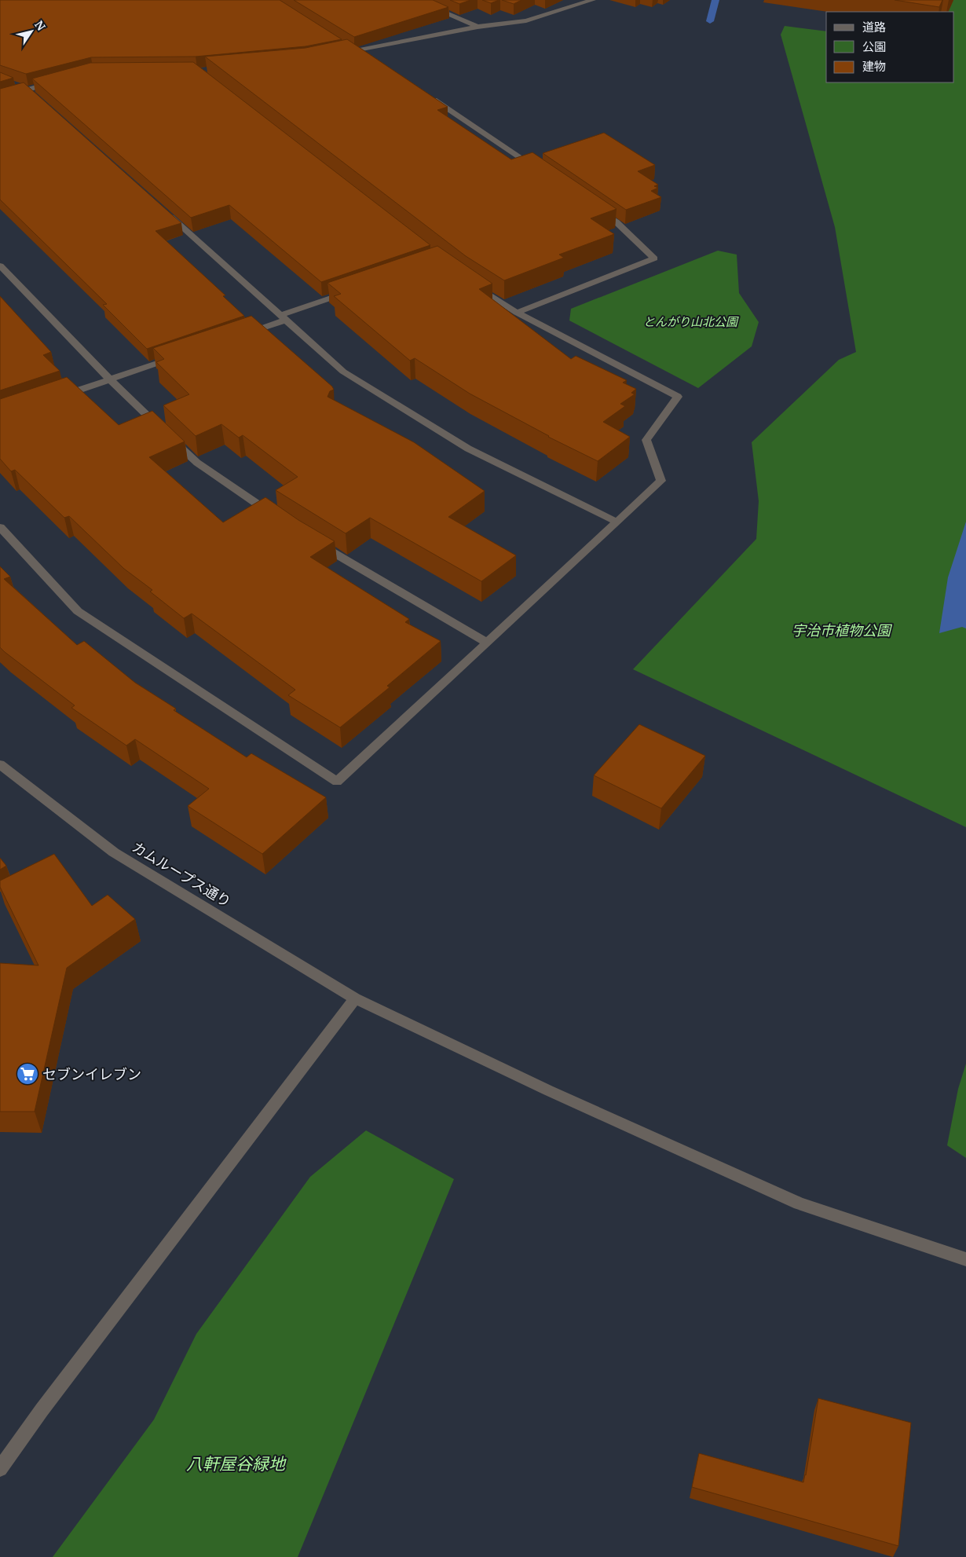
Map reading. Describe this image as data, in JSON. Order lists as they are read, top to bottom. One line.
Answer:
{"streets":{"street":["カムループス通り"]},"parks":["とんがり山北公園","宇治市植物公園","八軒屋谷緑地"],"places":{"supermarket":["セブンイレブン"]},"legend":["道路","公園","建物"],"north":"top right"}
